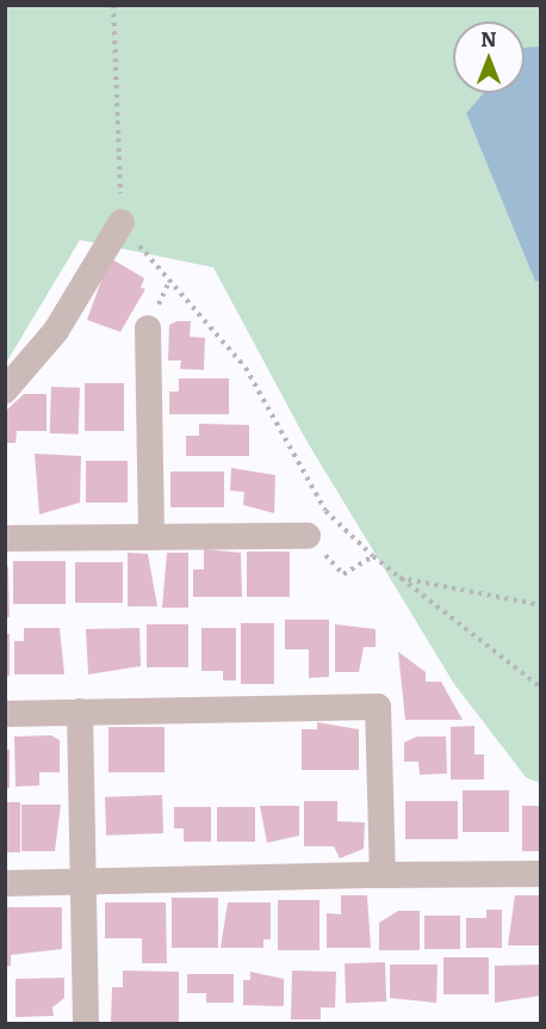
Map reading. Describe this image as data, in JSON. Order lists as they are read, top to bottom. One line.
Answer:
{"north":"top"}
